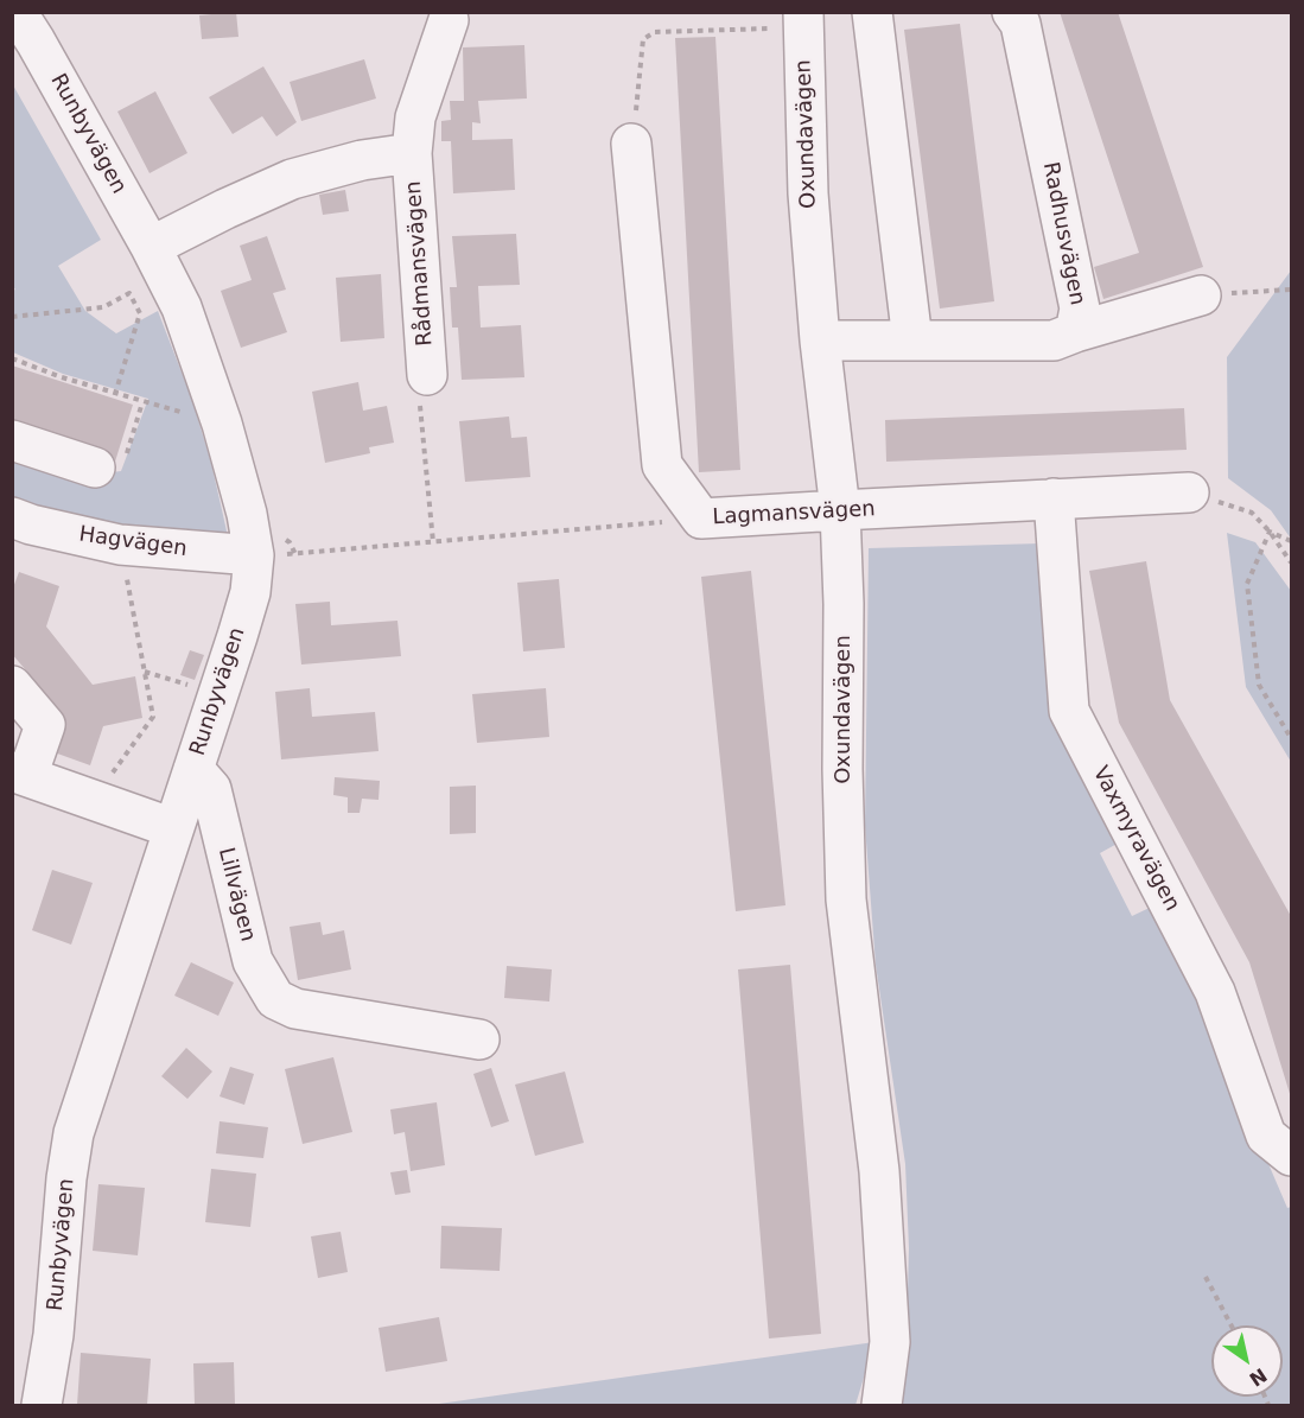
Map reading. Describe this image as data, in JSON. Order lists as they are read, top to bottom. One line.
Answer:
{"streets":{"street":["Runbyvägen","Oxundavägen","Radhusvägen","Rådmansvägen","Lagmansvägen","Hagvägen","Vaxmyravägen","Lillvägen"]},"crossings":[["Runbyvägen","Rådmansvägen"],["Runbyvägen","Hagvägen"],["Runbyvägen","Lillvägen"],["Oxundavägen","Radhusvägen"],["Oxundavägen","Lagmansvägen"],["Lagmansvägen","Vaxmyravägen"]],"north":"bottom right"}
